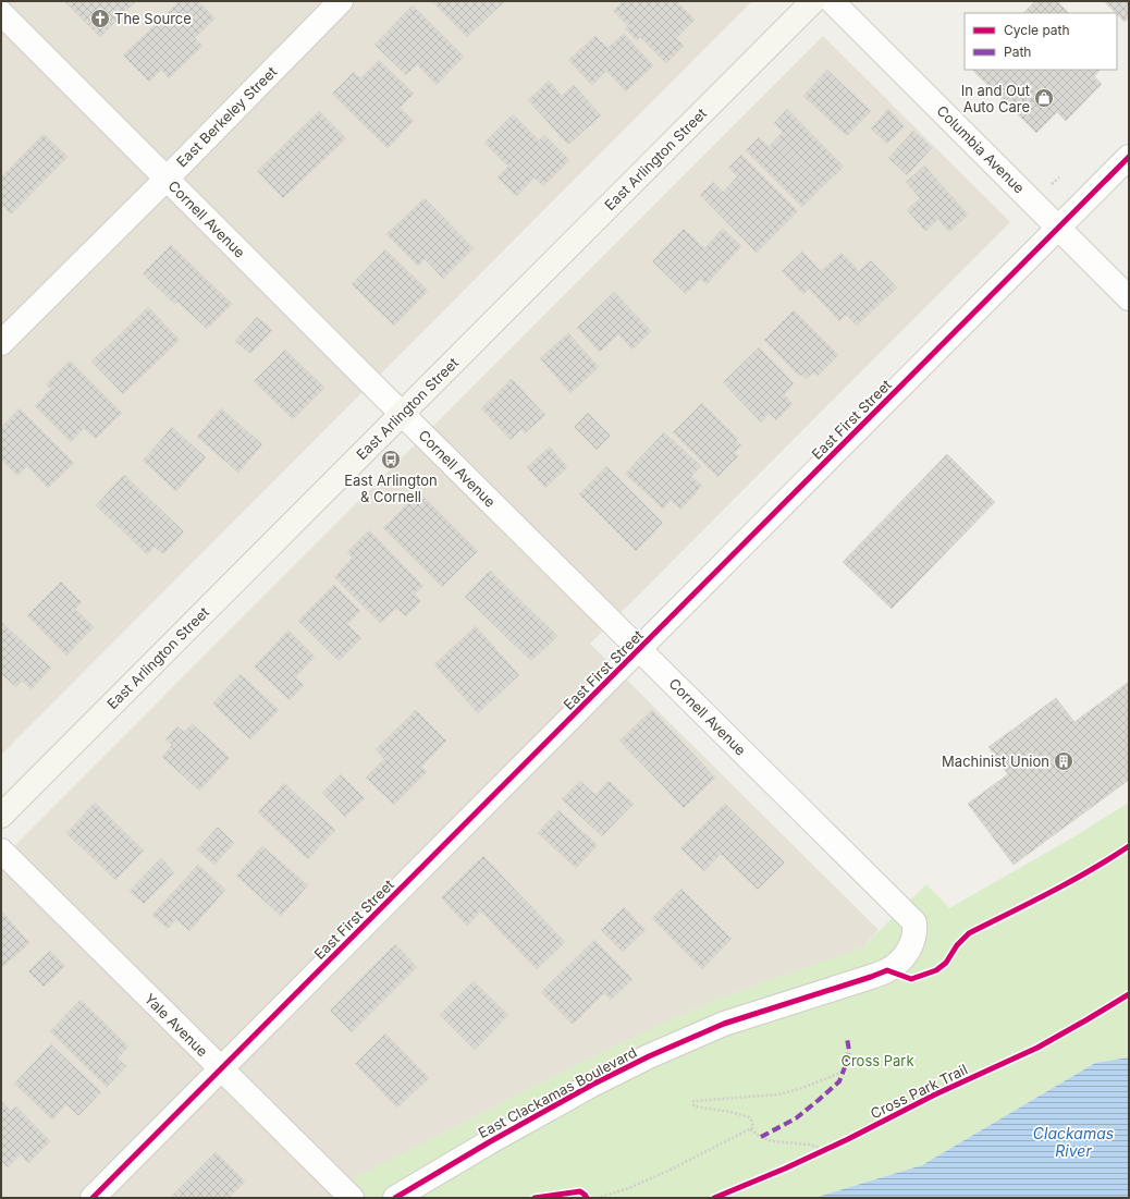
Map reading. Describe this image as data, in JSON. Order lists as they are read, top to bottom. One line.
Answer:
{"streets":{"main road":["East Arlington Street"],"street":["East Berkeley Street","Columbia Avenue","Cornell Avenue","East First Street","Yale Avenue","East Clackamas Boulevard"],"cycle path":["Cross Park Trail"]},"crossings":[["East Berkeley Street","Cornell Avenue"],["Columbia Avenue","East First Street"],["East Arlington Street","Cornell Avenue"],["Cornell Avenue","East First Street"],["Cornell Avenue","East Clackamas Boulevard"],["East First Street","Yale Avenue"]],"water":["Clackamas River"],"parks":["Cross Park"],"places":{"church":["The Source"],"shop":["In and Out Auto Care"],"bus stop":["East Arlington & Cornell"],"building":["Machinist Union"]},"legend":["Cycle path","Path"]}
